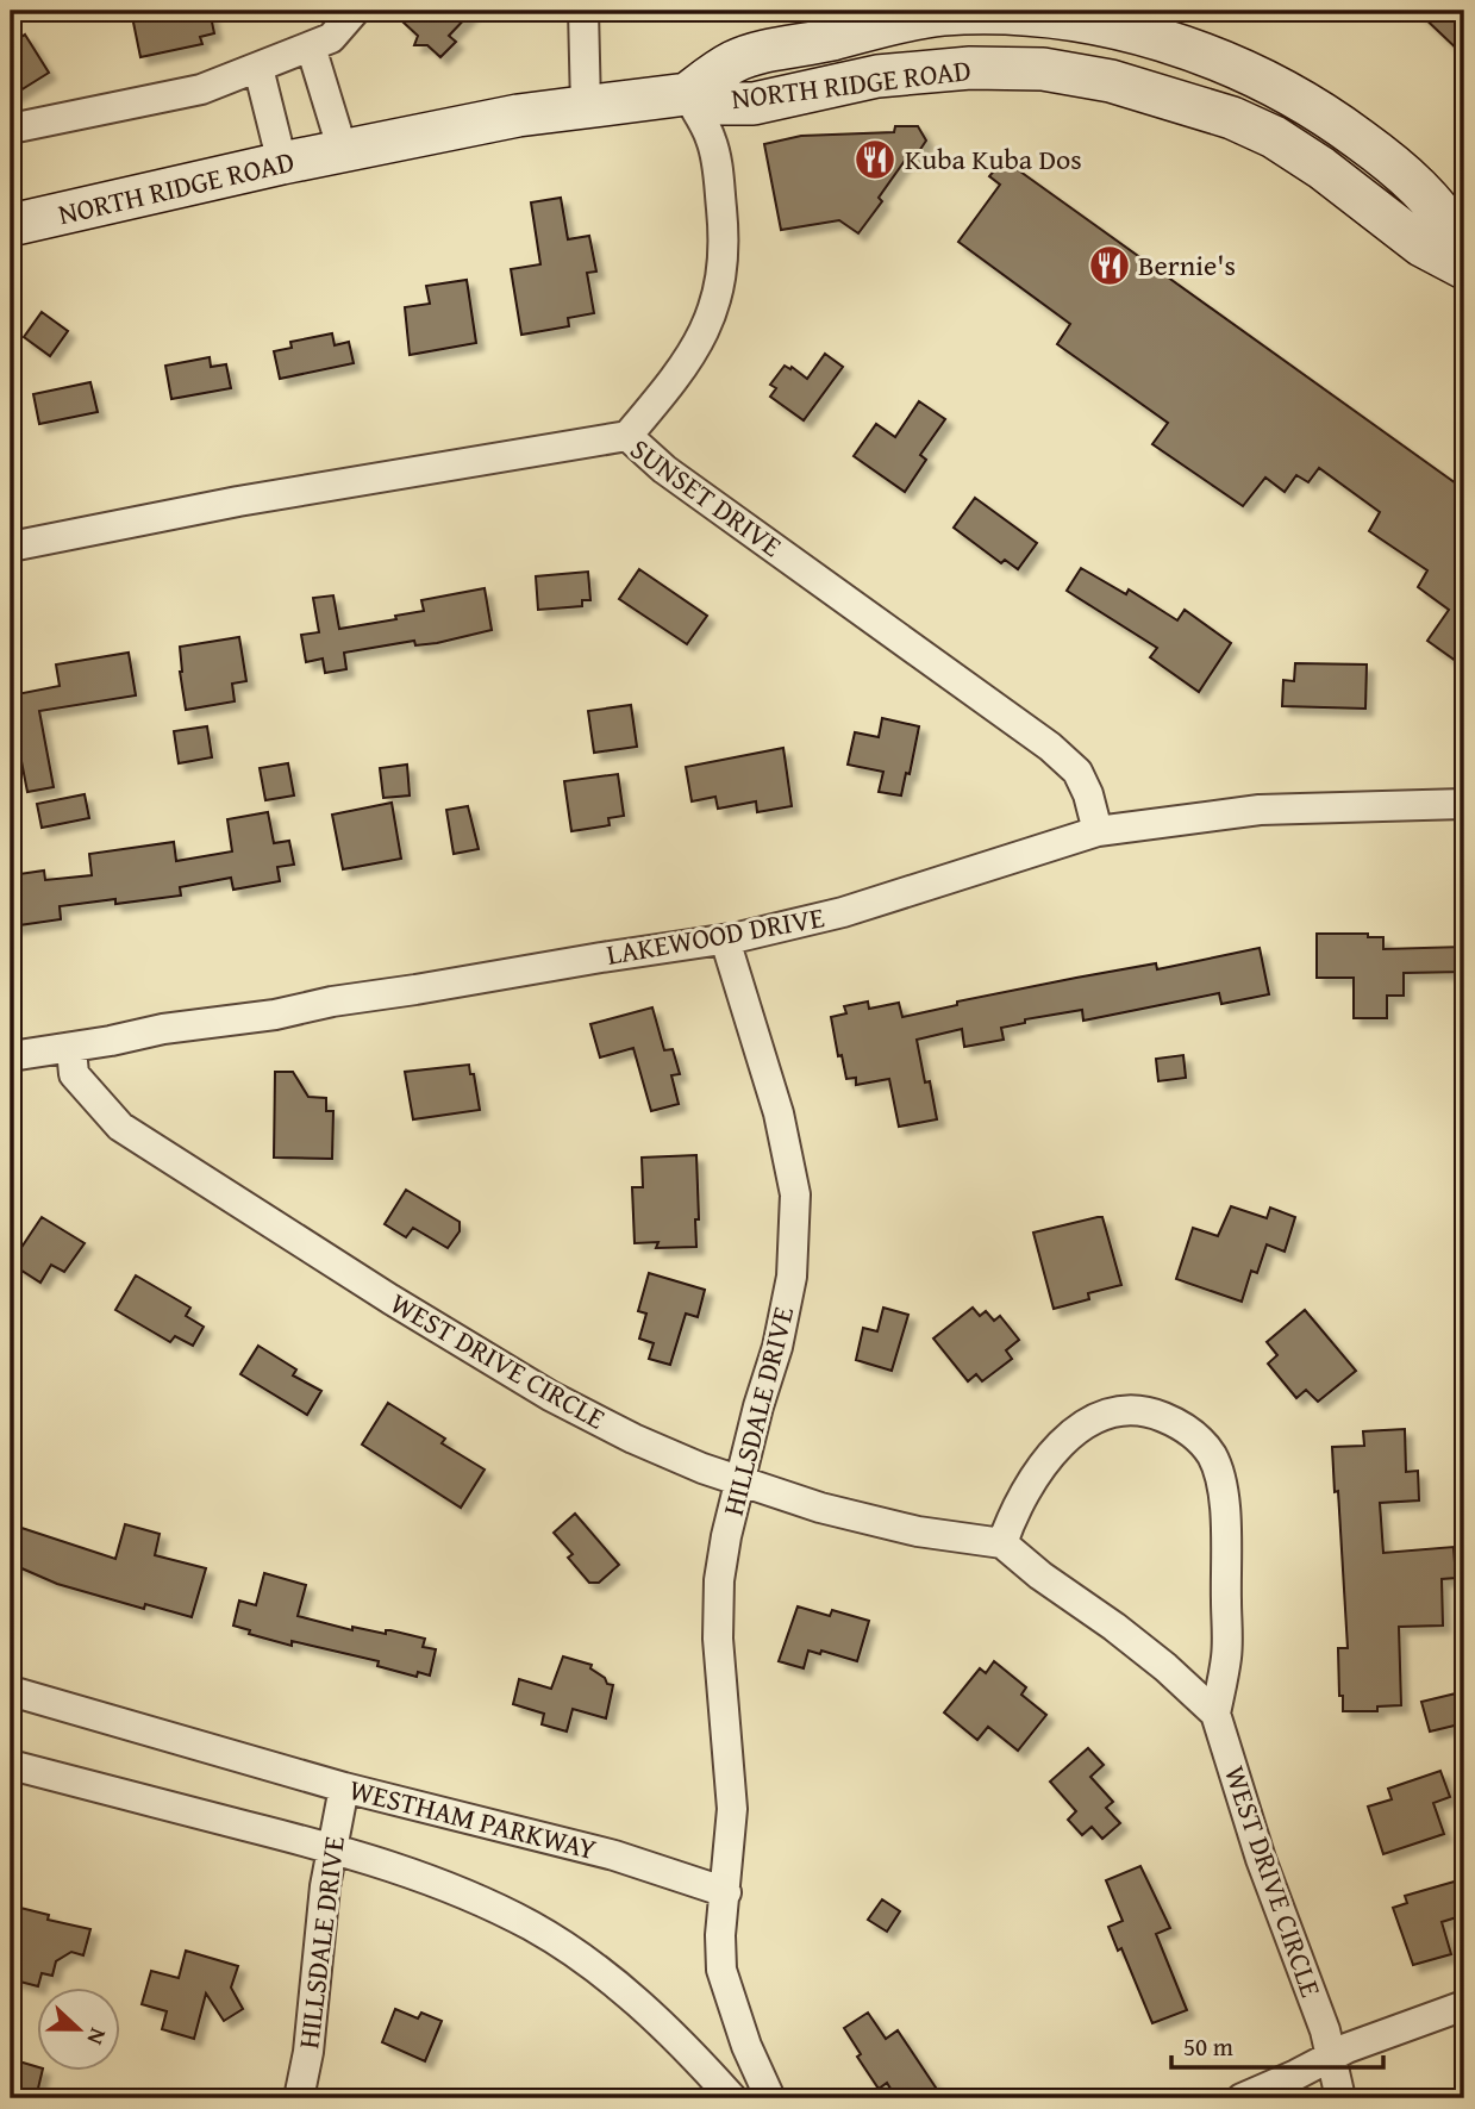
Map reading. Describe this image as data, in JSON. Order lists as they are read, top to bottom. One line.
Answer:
{"streets":{"main road":["NORTH RIDGE ROAD"],"street":["SUNSET DRIVE","LAKEWOOD DRIVE","WEST DRIVE CIRCLE","HILLSDALE DRIVE","WESTHAM PARKWAY"]},"crossings":[["SUNSET DRIVE","LAKEWOOD DRIVE"],["LAKEWOOD DRIVE","WEST DRIVE CIRCLE"],["LAKEWOOD DRIVE","HILLSDALE DRIVE"],["WEST DRIVE CIRCLE","HILLSDALE DRIVE"],["HILLSDALE DRIVE","WESTHAM PARKWAY"]],"places":{"restaurant":["Kuba Kuba Dos","Bernie's"]},"scale_bar":"50 m","north":"right"}
